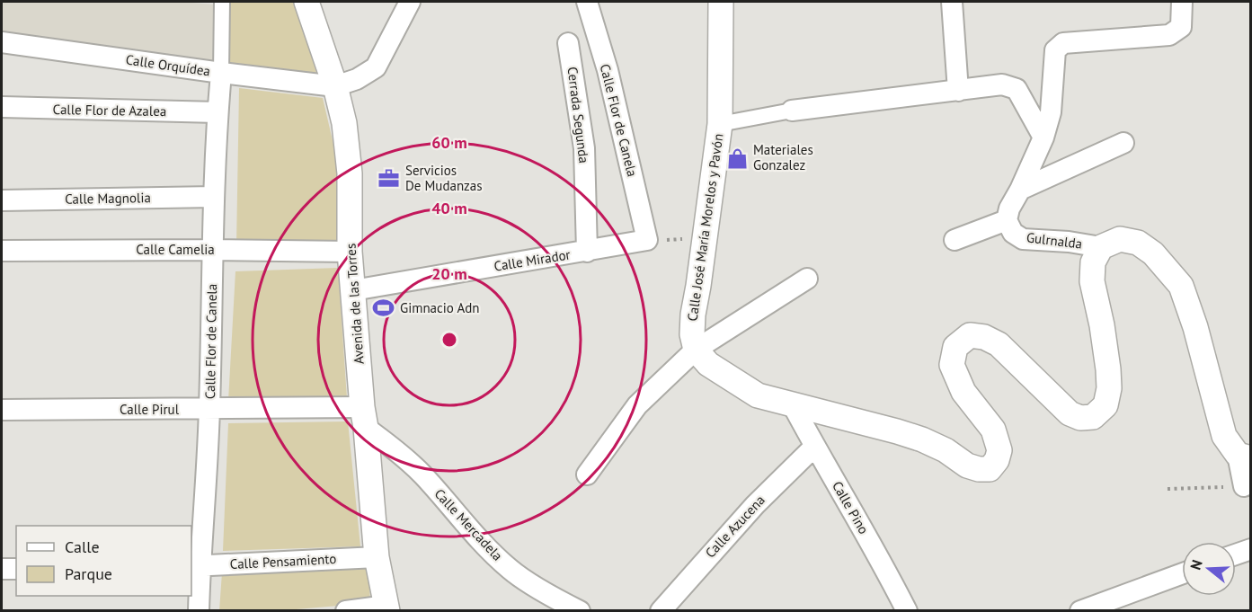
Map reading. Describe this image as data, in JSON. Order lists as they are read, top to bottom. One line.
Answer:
{"streets":{"street":["Calle Orquídea","Calle Flor de Azalea","Cerrada Segunda","Calle Flor de Canela","Calle Magnolia","Calle José María Morelos y Pavón","Gulrnalda","Calle Camelia","Calle Mirador","Avenida de las Torres","Calle Pirul","Calle Pino","Calle Mercadela","Calle Azucena","Calle Pensamiento"]},"crossings":[["Calle Orquídea","Calle Flor de Canela"],["Calle Orquídea","Avenida de las Torres"],["Calle Flor de Azalea","Calle Flor de Canela"],["Cerrada Segunda","Calle Mirador"],["Calle Flor de Canela","Calle Magnolia"],["Calle Flor de Canela","Calle Camelia"],["Calle Flor de Canela","Calle Mirador"],["Calle Flor de Canela","Calle Pirul"],["Calle Flor de Canela","Calle Pensamiento"],["Calle Camelia","Avenida de las Torres"],["Calle Mirador","Avenida de las Torres"],["Avenida de las Torres","Calle Pirul"],["Avenida de las Torres","Calle Mercadela"],["Avenida de las Torres","Calle Pensamiento"],["Calle Pirul","Calle Mercadela"],["Calle Pino","Calle Azucena"]],"places":{"shop":["Materiales Gonzalez"],"office":["Servicios De Mudanzas"],"sports":["Gimnacio Adn"]},"legend":["Calle","Parque"],"north":"left","rings":["60 m","40 m","20 m"]}
